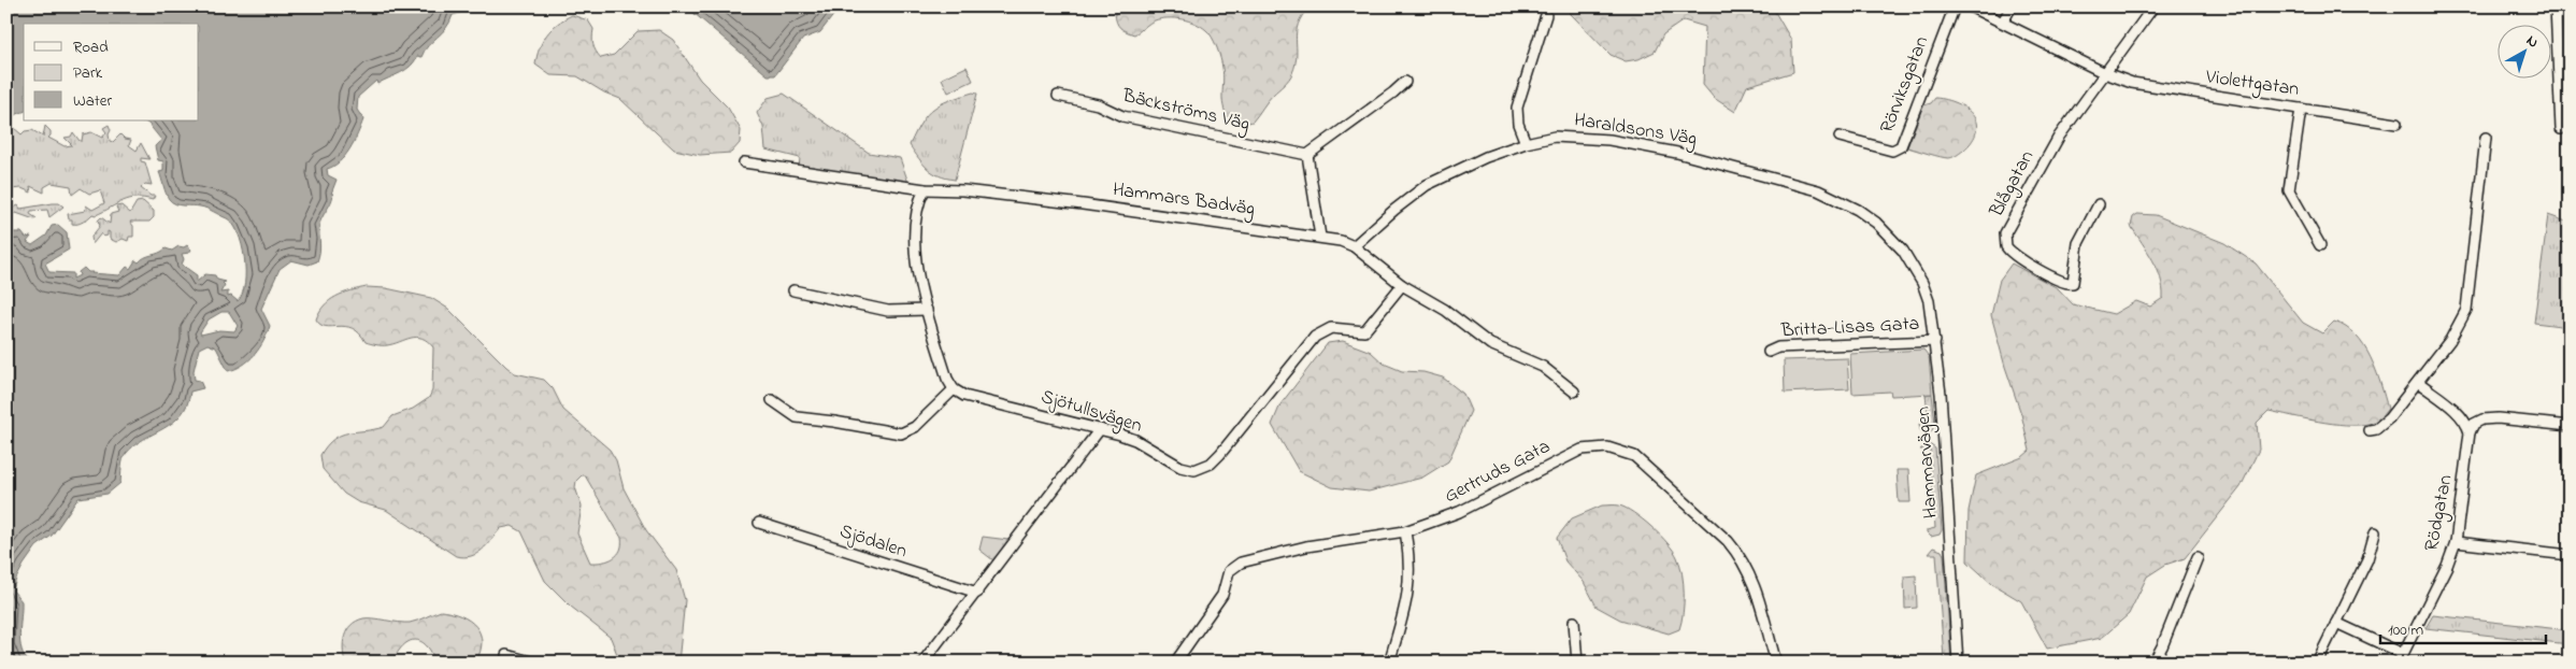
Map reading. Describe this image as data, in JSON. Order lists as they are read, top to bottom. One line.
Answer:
{"streets":{"street":["Violettgatan","Rörviksgatan","Bäckströms Väg","Haraldsons Väg","Blågatan","Hammars Badväg","Britta-Lisas Gata","Sjötullsvägen","Hammarvägen","Gertruds Gata","Rödgatan","Sjödalen"]},"crossings":[["Violettgatan","Blågatan"],["Haraldsons Väg","Hammars Badväg"],["Haraldsons Väg","Hammarvägen"],["Hammars Badväg","Sjötullsvägen"],["Britta-Lisas Gata","Hammarvägen"]],"legend":["Road","Park","Water"],"scale_bar":"100 m","north":"top right"}
